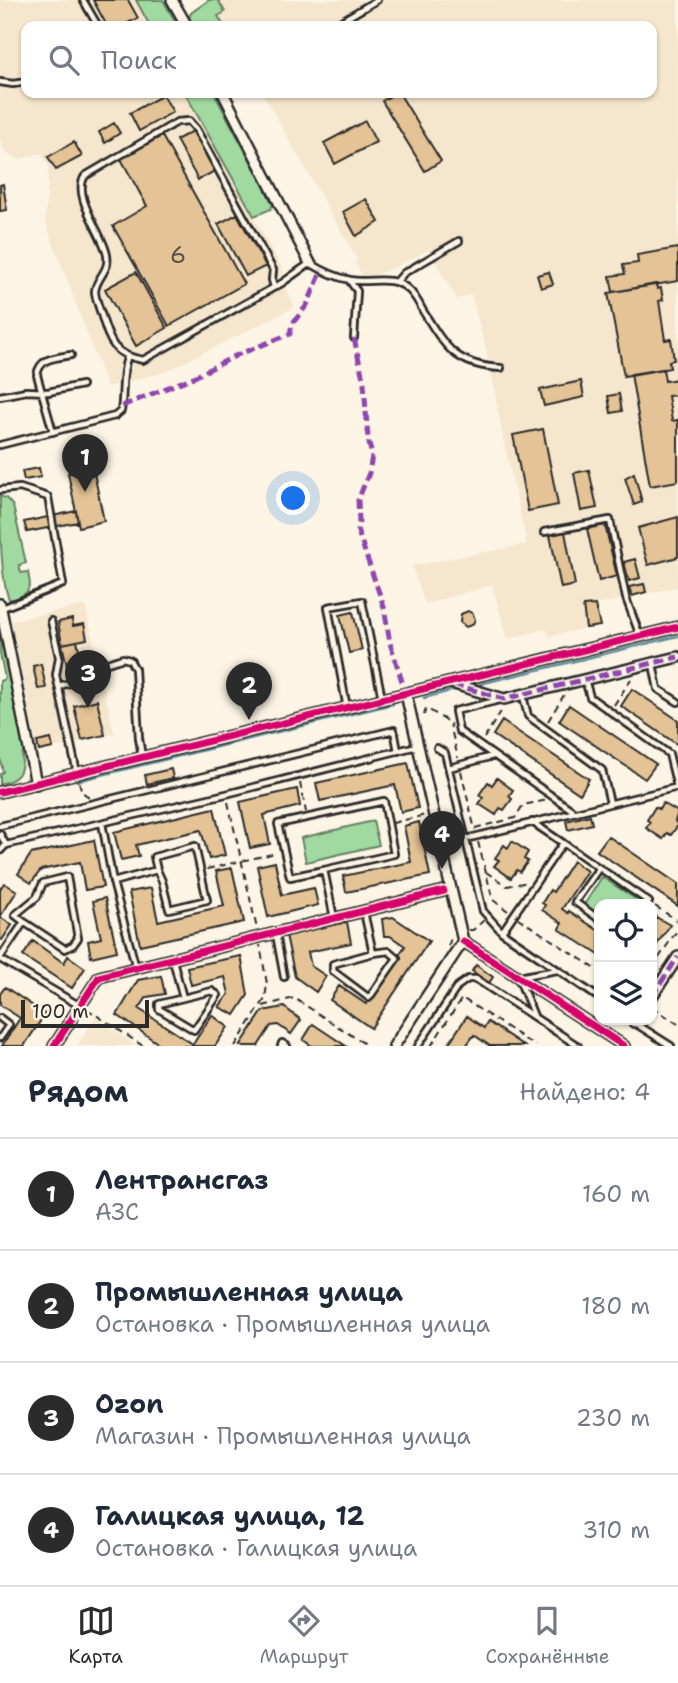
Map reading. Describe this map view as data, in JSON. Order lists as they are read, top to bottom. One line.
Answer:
{"house_numbers":["6"],"scale_bar":"100 m","page":{"search":"Поиск","pins":["1","3","2","4"],"scale":"100 m","heading":["Рядом","Найдено: 4"],"list":[{"mark":"1","name":"Лентрансгаз","note":"АЗС","value":"160 m"},{"mark":"2","name":"Промышленная улица","note":"Остановка · Промышленная улица","value":"180 m"},{"mark":"3","name":"Ozon","note":"Магазин · Промышленная улица","value":"230 m"},{"mark":"4","name":"Галицкая улица, 12","note":"Остановка · Галицкая улица","value":"310 m"}],"nav":["Карта","Маршрут","Сохранённые"]}}
